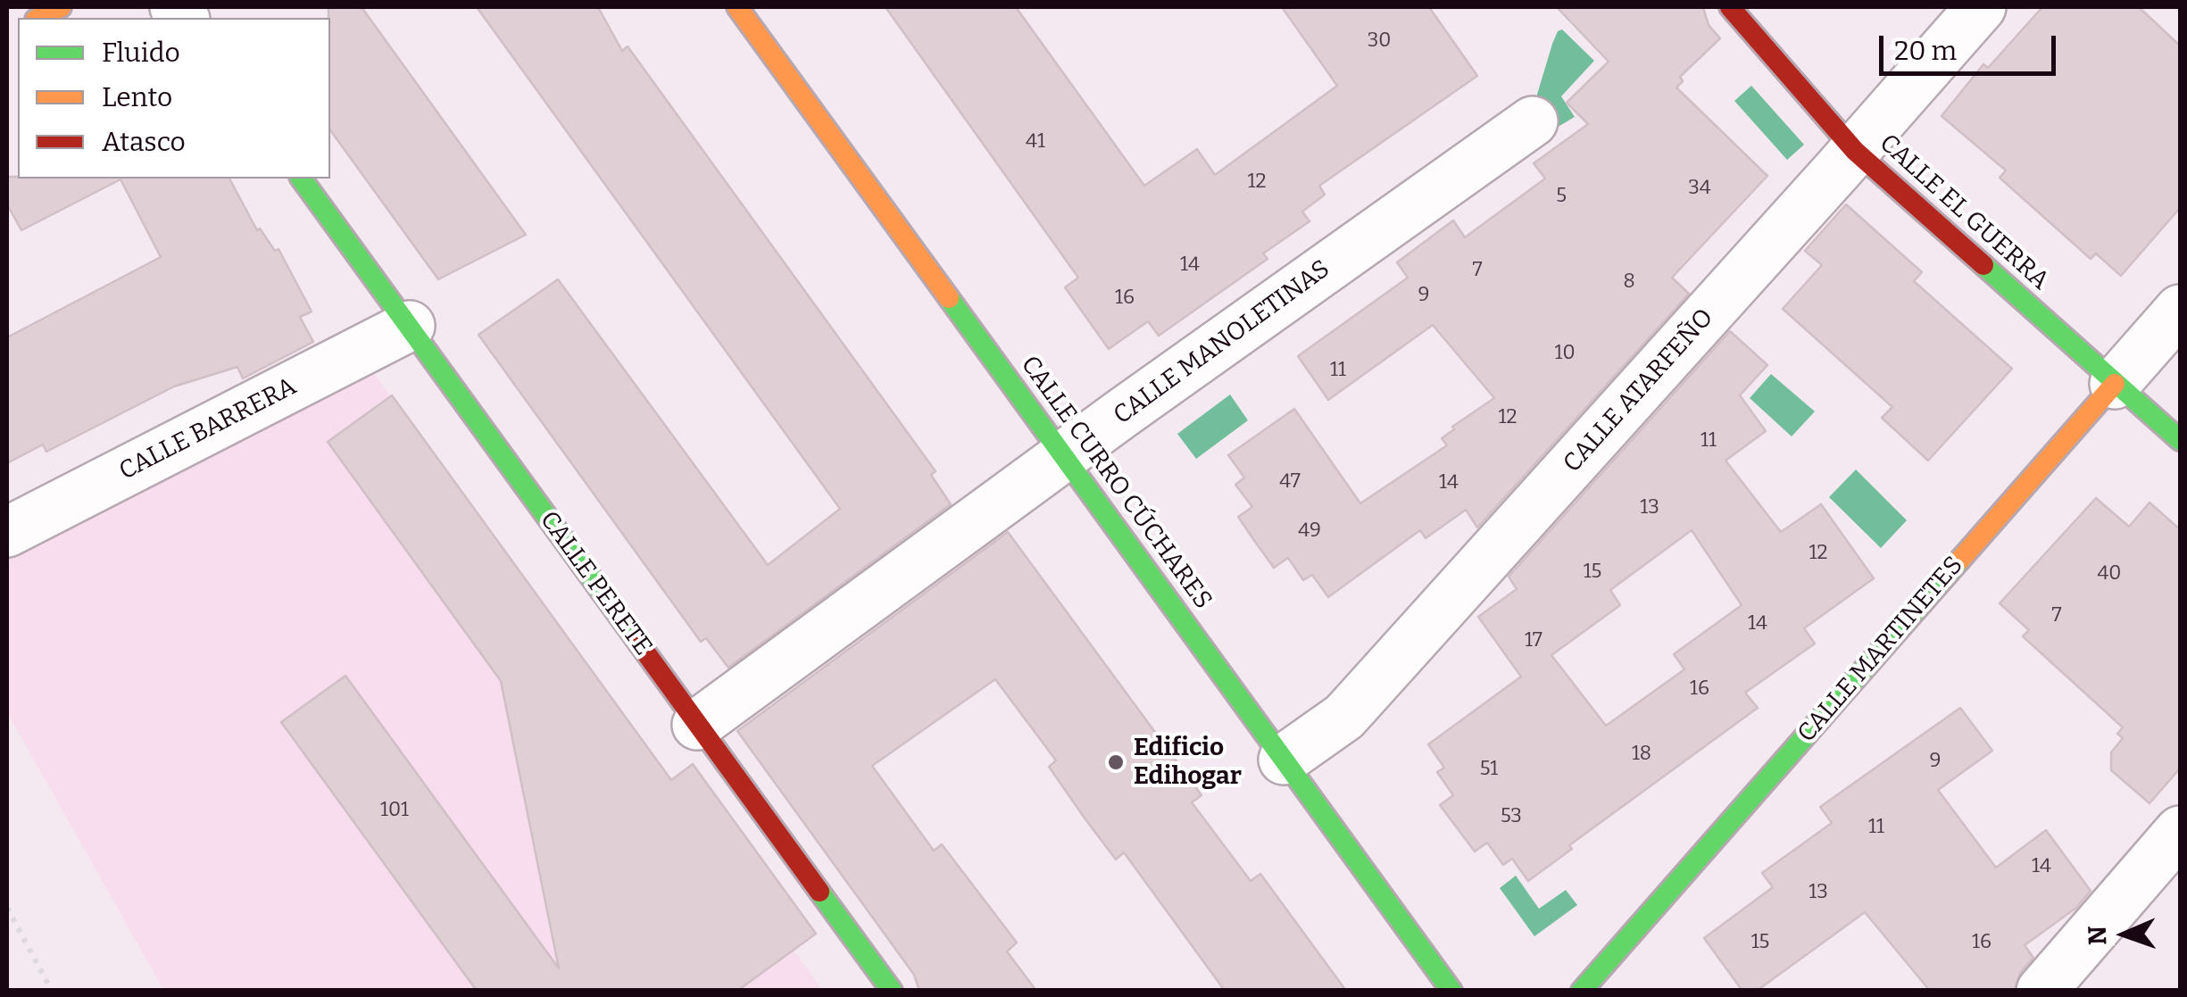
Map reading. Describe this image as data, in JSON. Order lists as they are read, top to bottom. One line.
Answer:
{"streets":{"street":["CALLE EL GUERRA","CALLE MANOLETINAS","CALLE ATARFEÑO","CALLE BARRERA","CALLE CURRO CÚCHARES","CALLE PERETE","CALLE MARTINETES"]},"crossings":[["CALLE EL GUERRA","CALLE ATARFEÑO"],["CALLE EL GUERRA","CALLE MARTINETES"],["CALLE MANOLETINAS","CALLE CURRO CÚCHARES"],["CALLE MANOLETINAS","CALLE PERETE"],["CALLE ATARFEÑO","CALLE CURRO CÚCHARES"],["CALLE BARRERA","CALLE PERETE"]],"places":["Edificio Edihogar"],"house_numbers":["30","41","12","34","5","14","7","8","9","16","10","11","12","11","47","14","13","49","12","15","40","7","14","17","16","18","9","51","101","53","11","14","13","15","16"],"legend":["Fluido","Lento","Atasco"],"scale_bar":"20 m","north":"left"}
